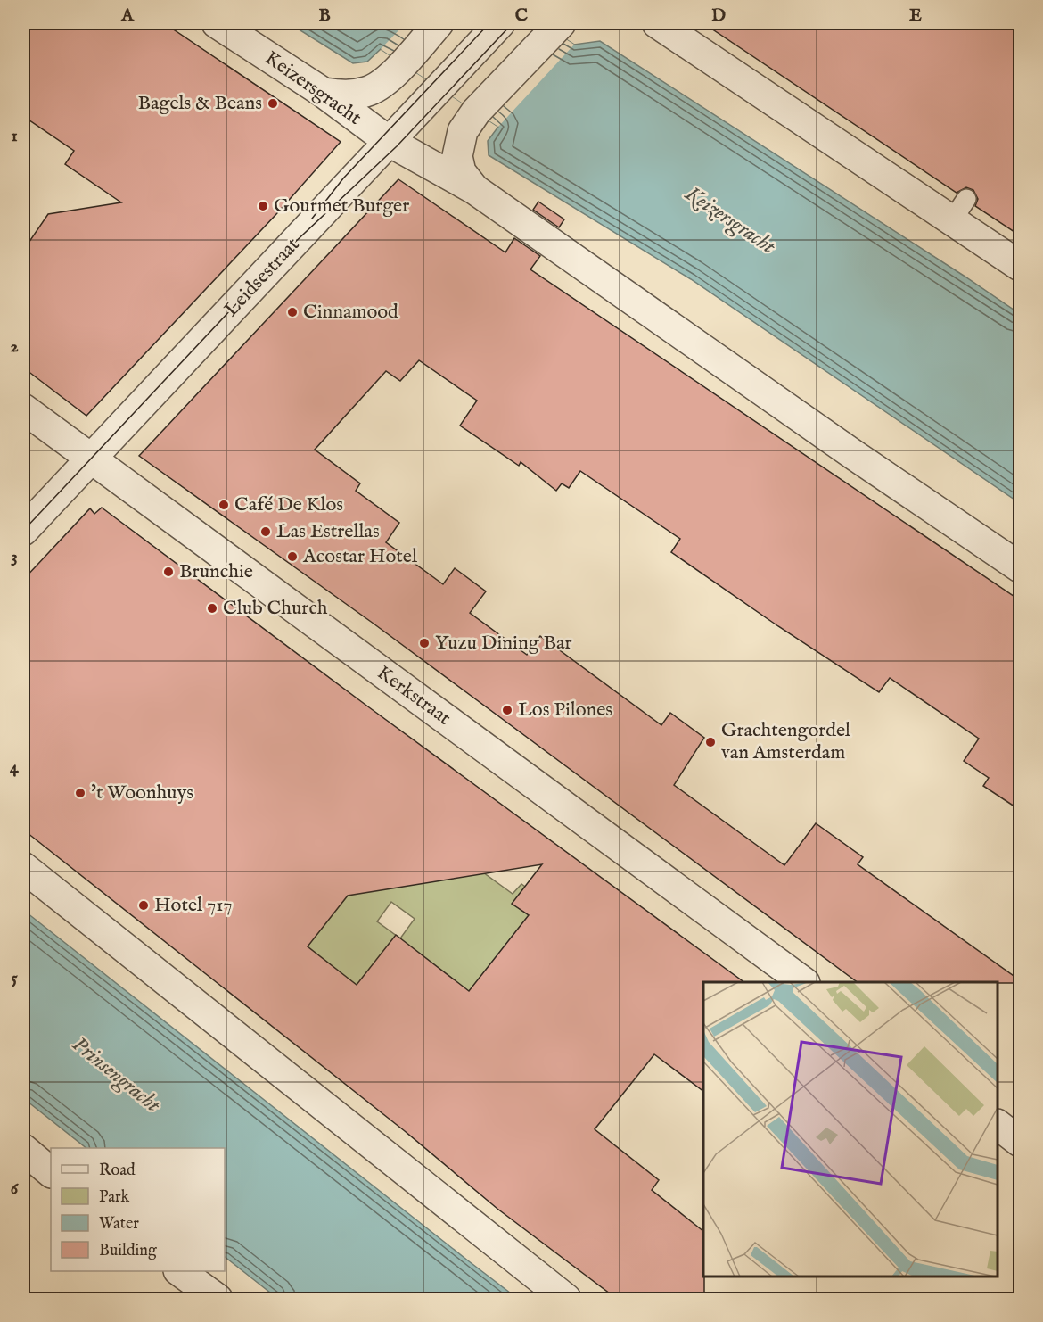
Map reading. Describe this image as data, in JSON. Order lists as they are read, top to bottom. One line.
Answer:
{"streets":{"street":["Keizersgracht","Leidsestraat","Kerkstraat"]},"crossings":[["Keizersgracht","Leidsestraat"],["Leidsestraat","Kerkstraat"]],"water":["Keizersgracht","Prinsengracht"],"places":["Bagels & Beans","Gourmet Burger","Cinnamood","Café De Klos","Las Estrellas","Acostar Hotel","Brunchie","Club Church","Yuzu Dining Bar","Los Pilones","Grachtengordel van Amsterdam","'t Woonhuys","Hotel 717"],"legend":["Road","Park","Water","Building"],"grid":{"columns":["A","B","C","D","E"],"rows":["1","2","3","4","5","6"]}}
